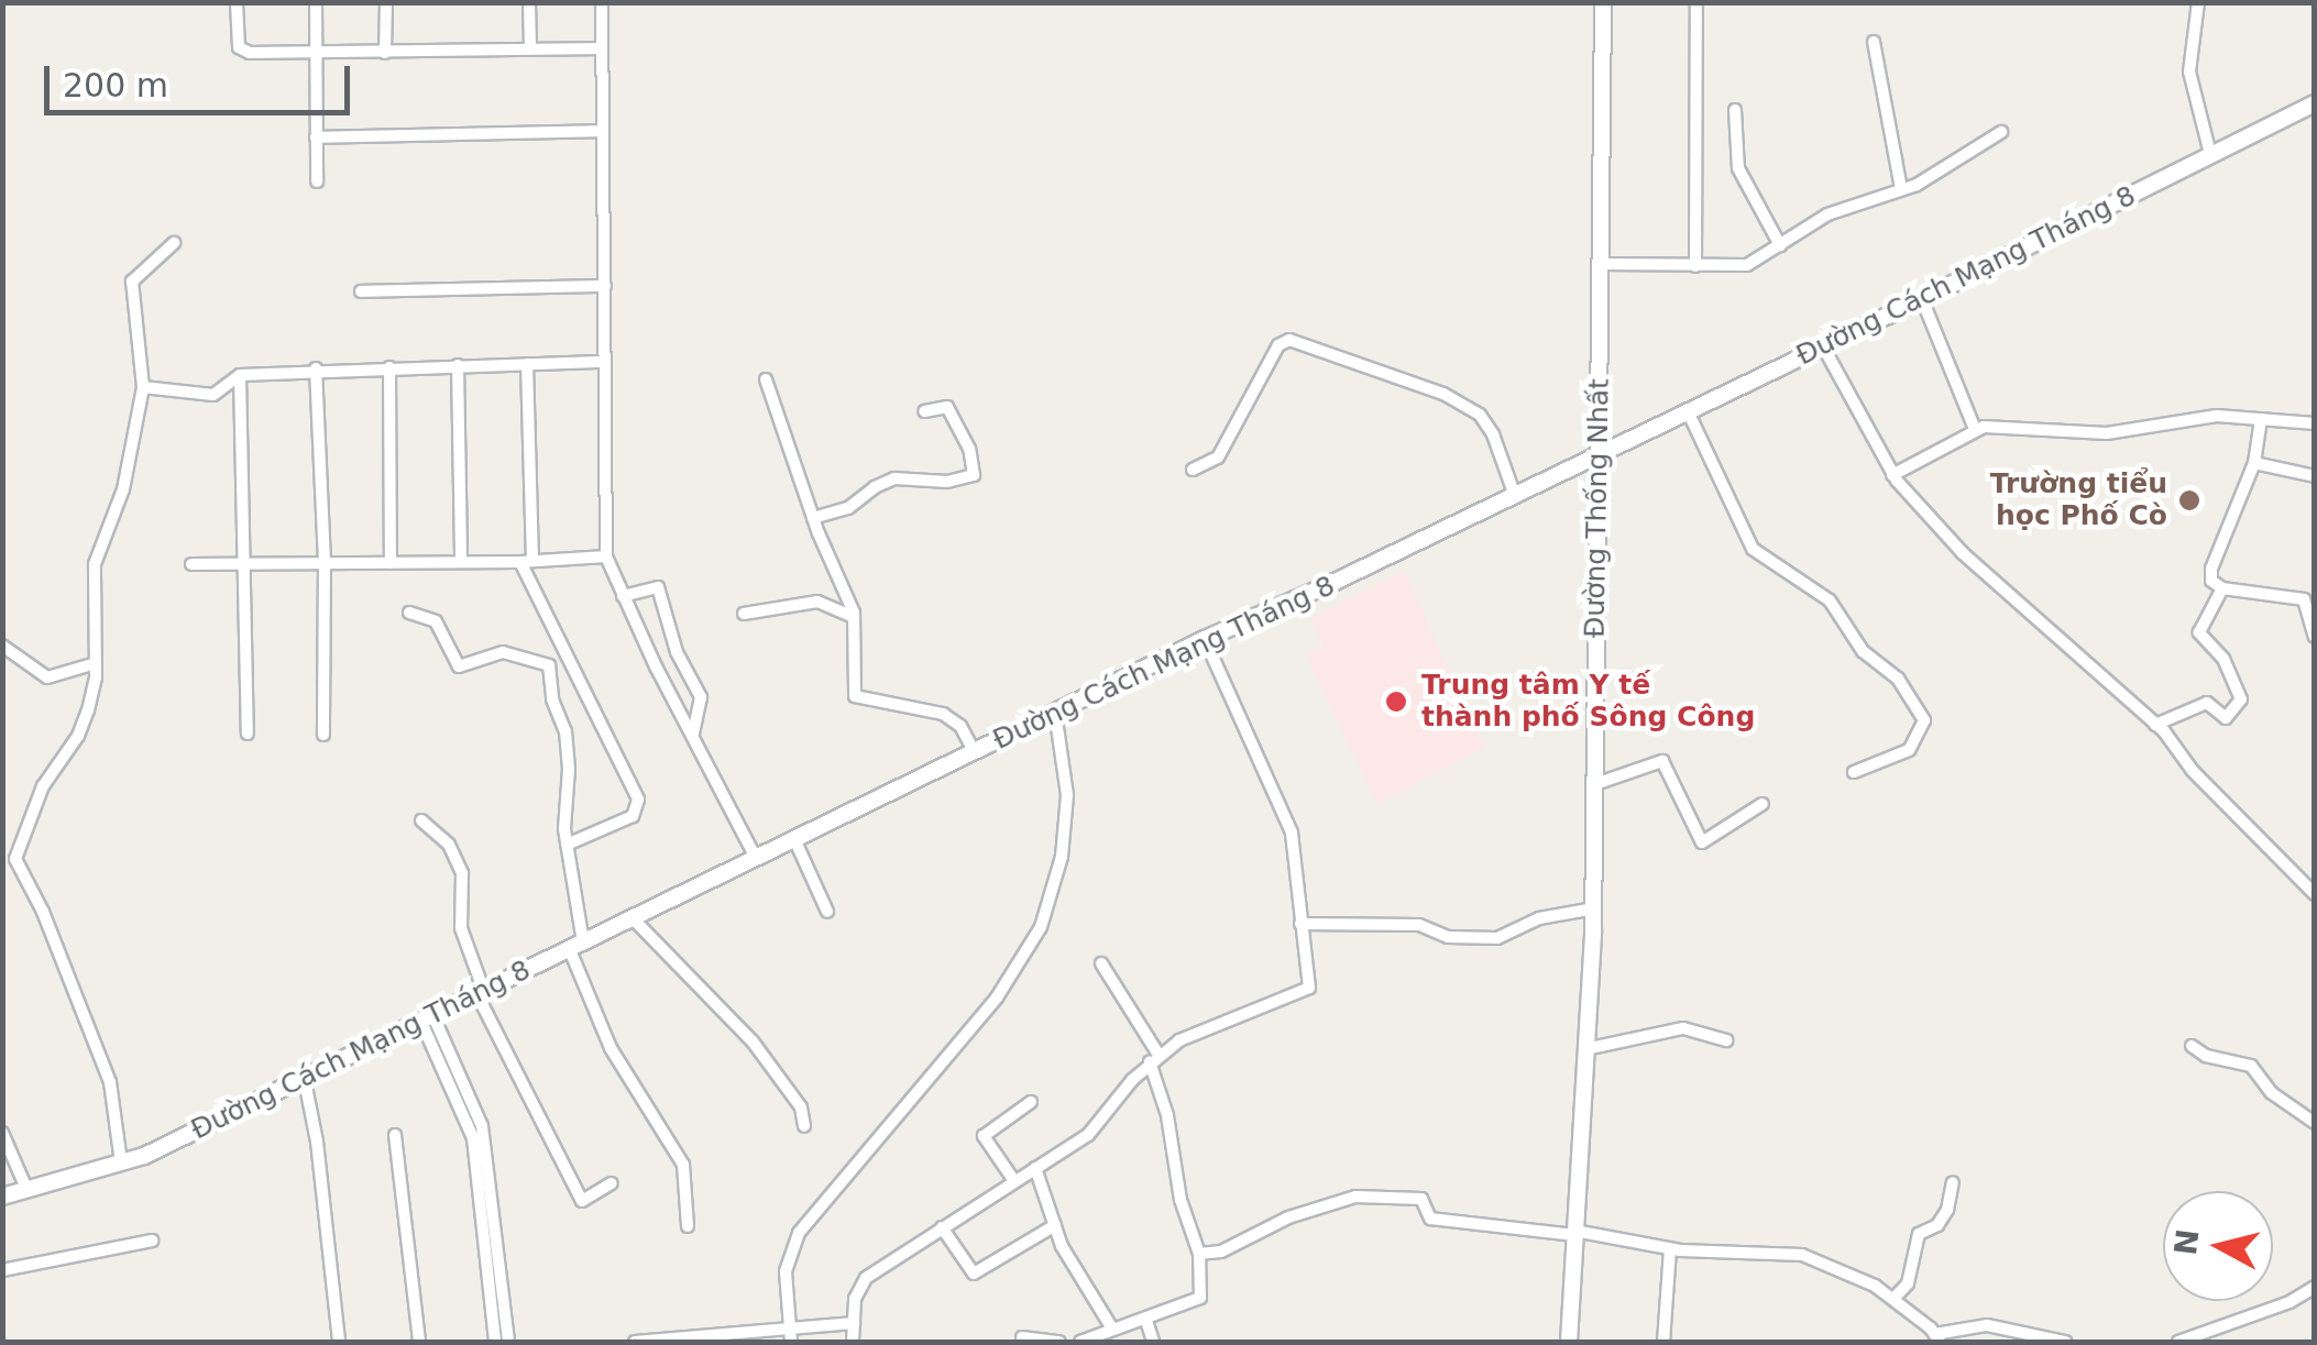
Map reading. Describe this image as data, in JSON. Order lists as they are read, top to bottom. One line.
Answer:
{"streets":{"street":["Đường Cách Mạng Tháng 8","Đường Thống Nhất"]},"crossings":[["Đường Cách Mạng Tháng 8","Đường Thống Nhất"]],"places":["Trường tiểu học Phố Cò","Trung tâm Y tế thành phố Sông Công"],"scale_bar":"200 m","north":"left"}
